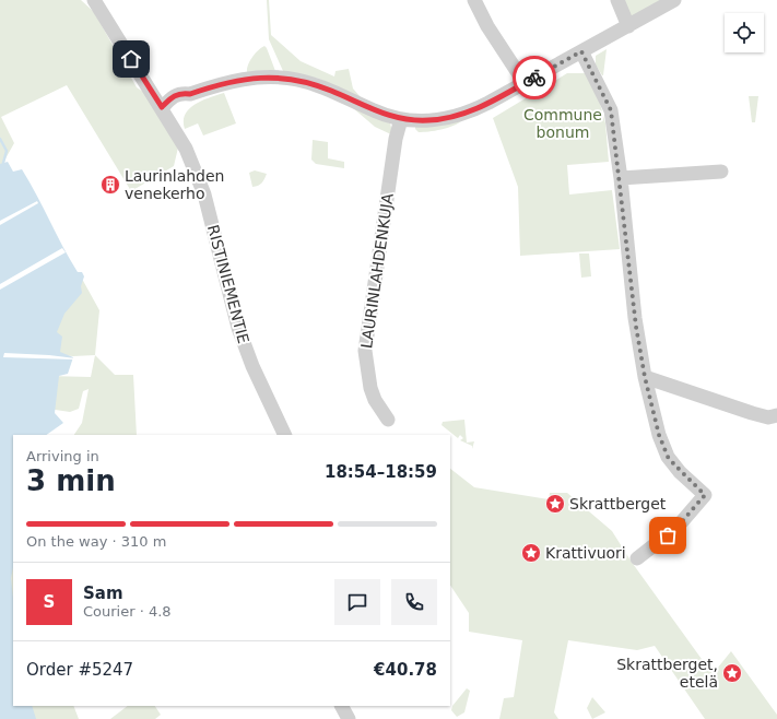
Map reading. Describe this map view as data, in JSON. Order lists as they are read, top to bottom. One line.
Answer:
{"streets":{"street":["LAURINLAHDENKUJA","RISTINIEMENTIE"]},"parks":["Commune bonum"],"places":{"building":["Laurinlahden venekerho"],"place":["Skrattberget","Krattivuori","Skrattberget, etelä"]},"page":{"heading":["3 min","Arriving in","18:54–18:59"],"panel":["Sam","Courier · 4.8","Order #5247","€40.78"],"bar":"On the way · 310 m","round":"S"}}
